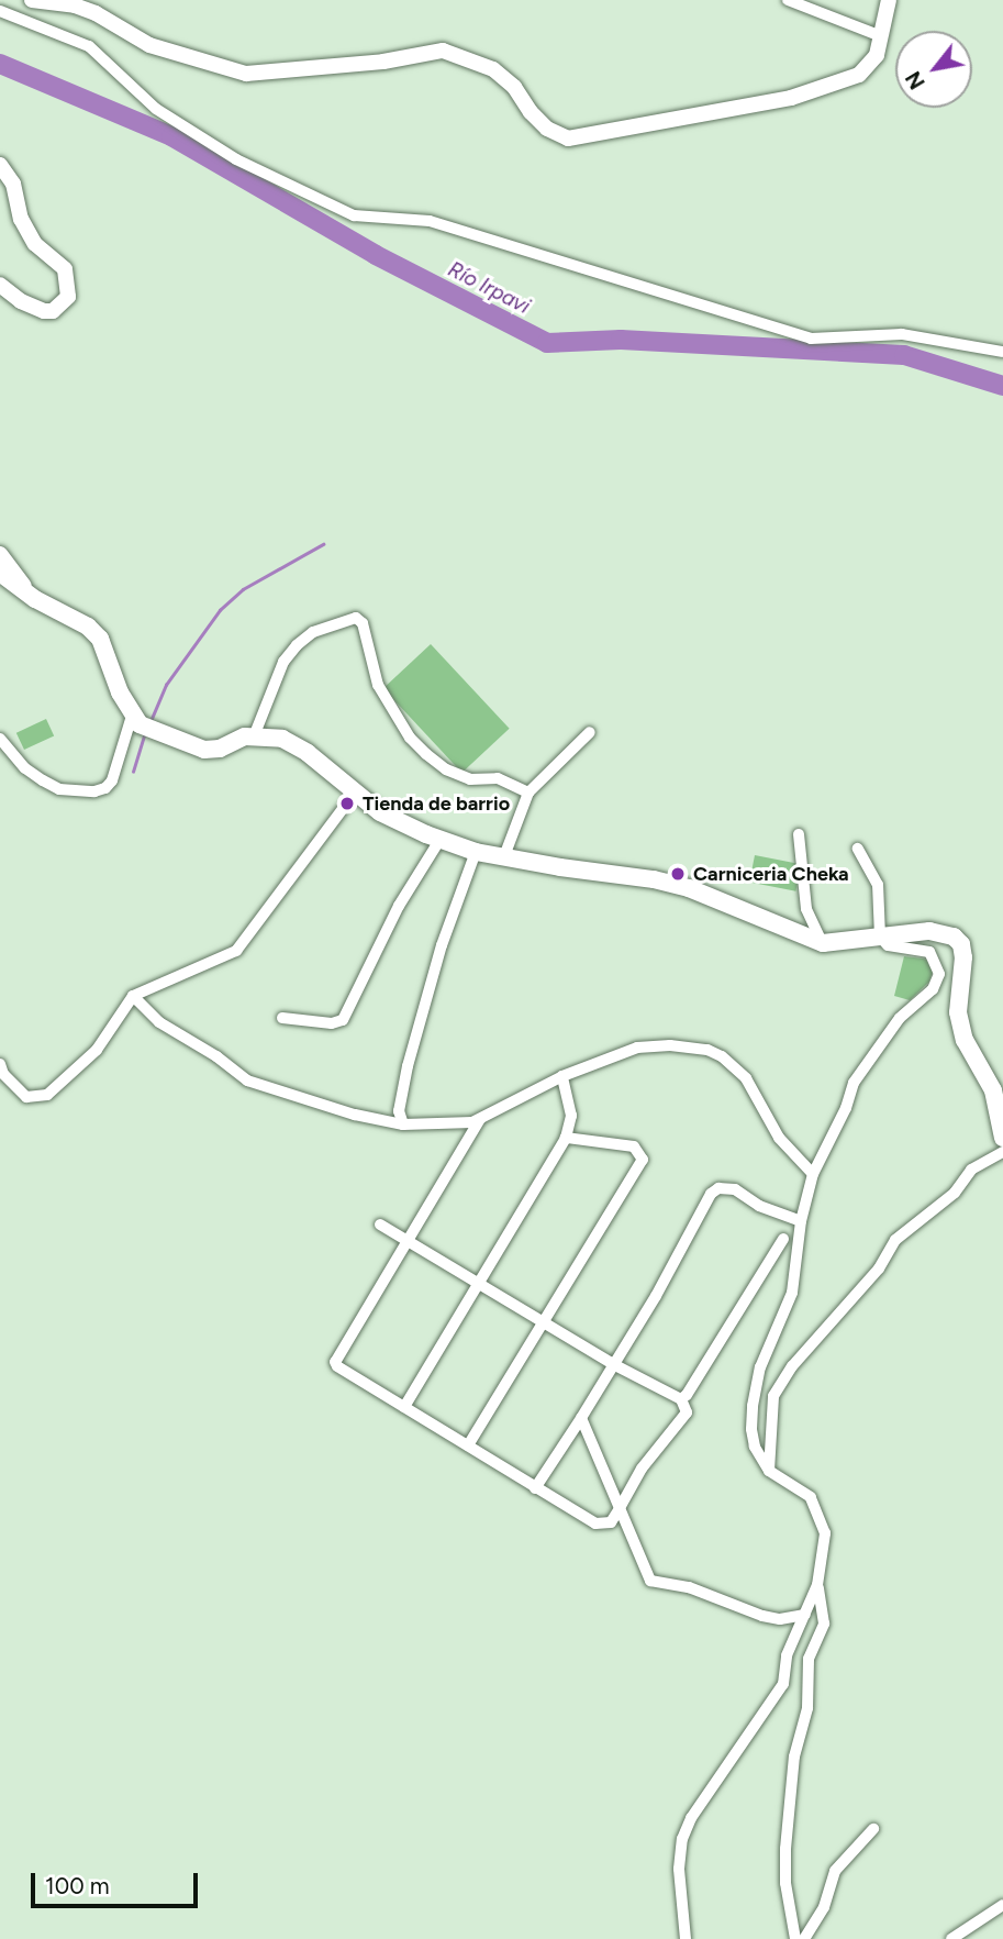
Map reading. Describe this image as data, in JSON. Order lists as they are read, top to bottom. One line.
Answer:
{"water":["Río Irpavi"],"places":["Tienda de barrio","Carniceria Cheka"],"scale_bar":"100 m","north":"bottom left"}
